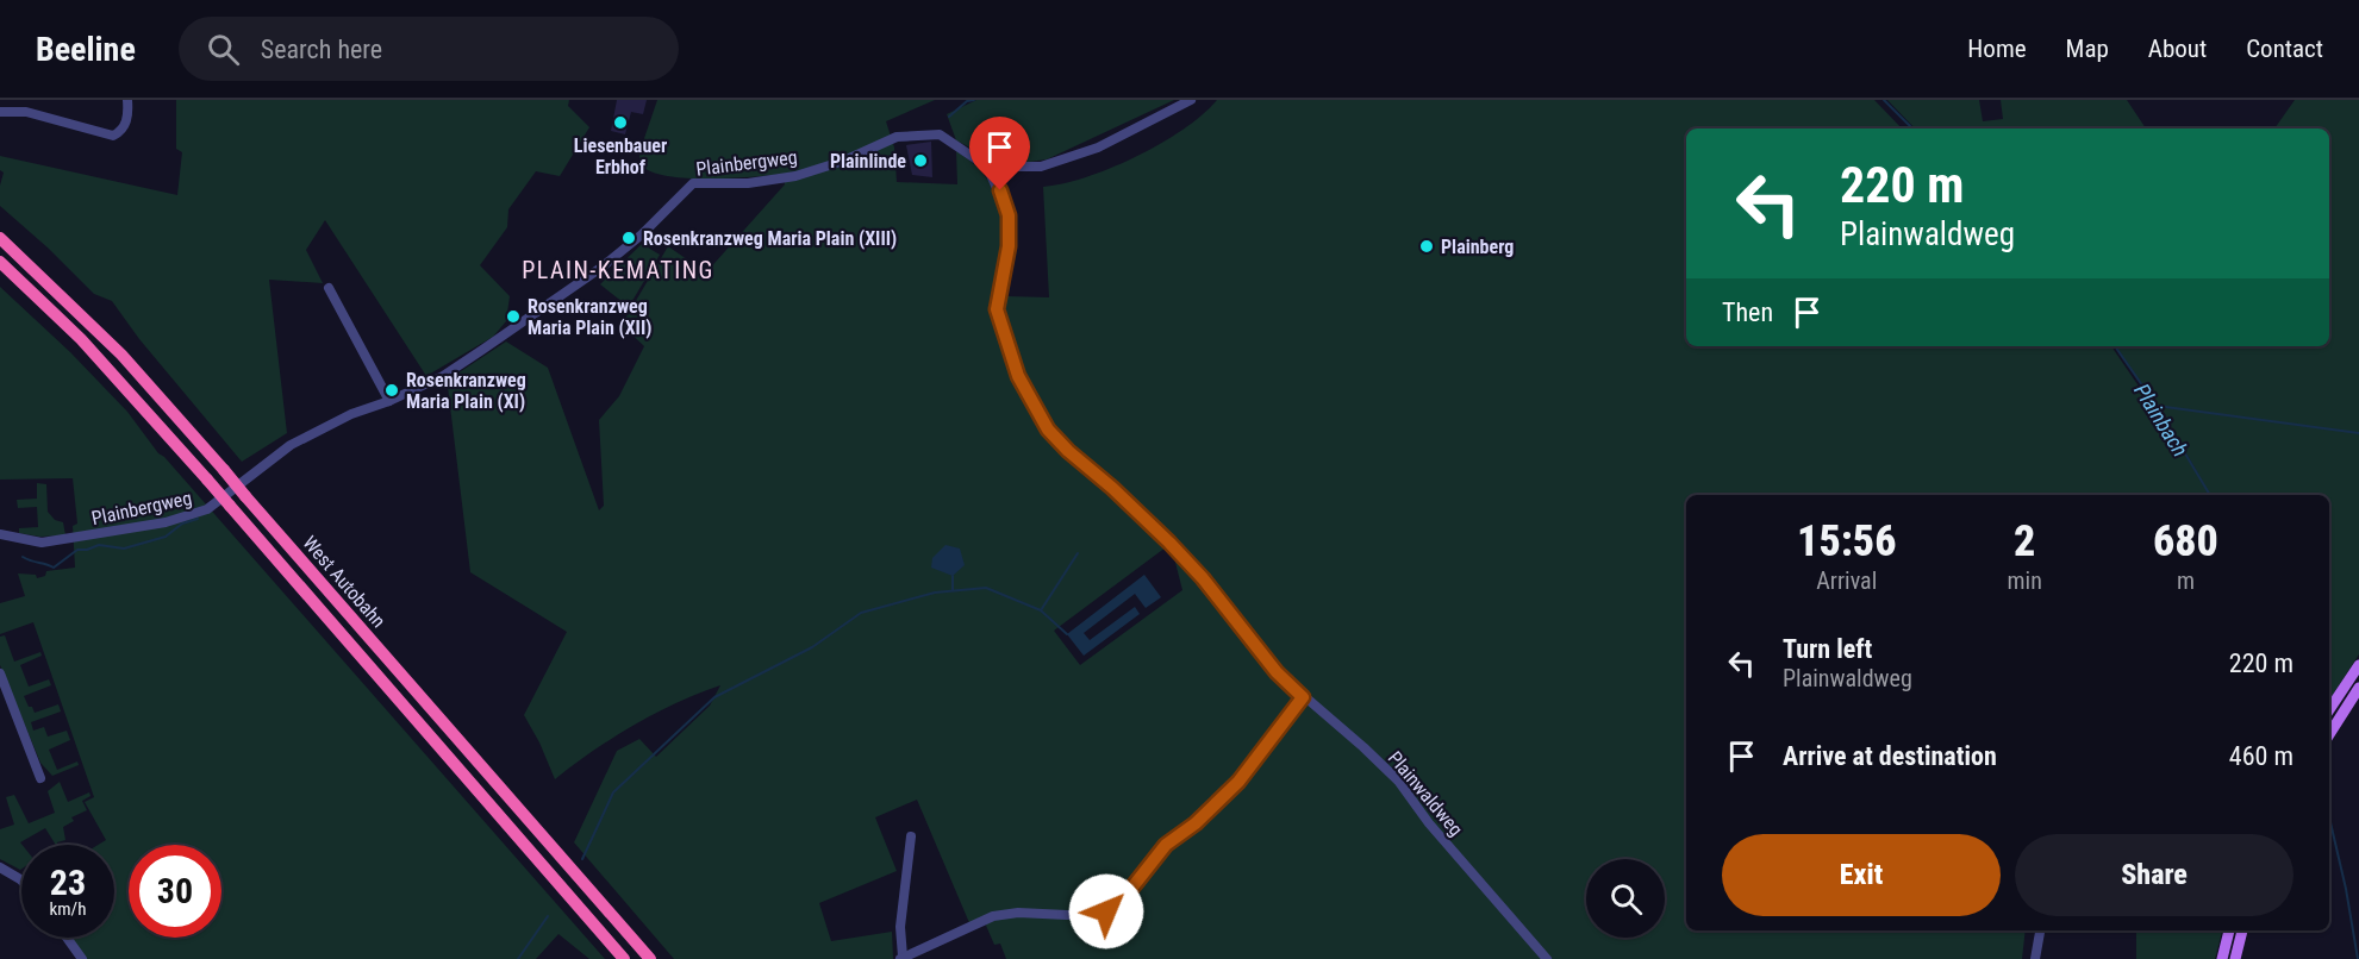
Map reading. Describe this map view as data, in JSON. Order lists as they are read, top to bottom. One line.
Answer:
{"streets":{"highway":["West Autobahn"],"street":["Plainbergweg","Plainwaldweg"]},"crossings":[["Plainbergweg","Plainwaldweg"]],"districts":["PLAIN-KEMATING"],"water":["Plainbach"],"places":["Liesenbauer Erbhof","Plainlinde","Rosenkranzweg Maria Plain (XIII)","Plainberg","Rosenkranzweg Maria Plain (XII)","Rosenkranzweg Maria Plain (XI)"],"page":{"header":"Beeline","search":"Search here","nav":["Home","Map","About","Contact"],"turn":["220 m","Plainwaldweg"],"then":"Then","eta":["15:56","Arrival","2","min","680","m"],"list":[{"name":"Turn left","note":"Plainwaldweg","value":"220 m"},{"name":"Arrive at destination","value":"460 m"}],"buttons":["Exit","Share"],"speed":"23 km/h","limit":"30"}}
